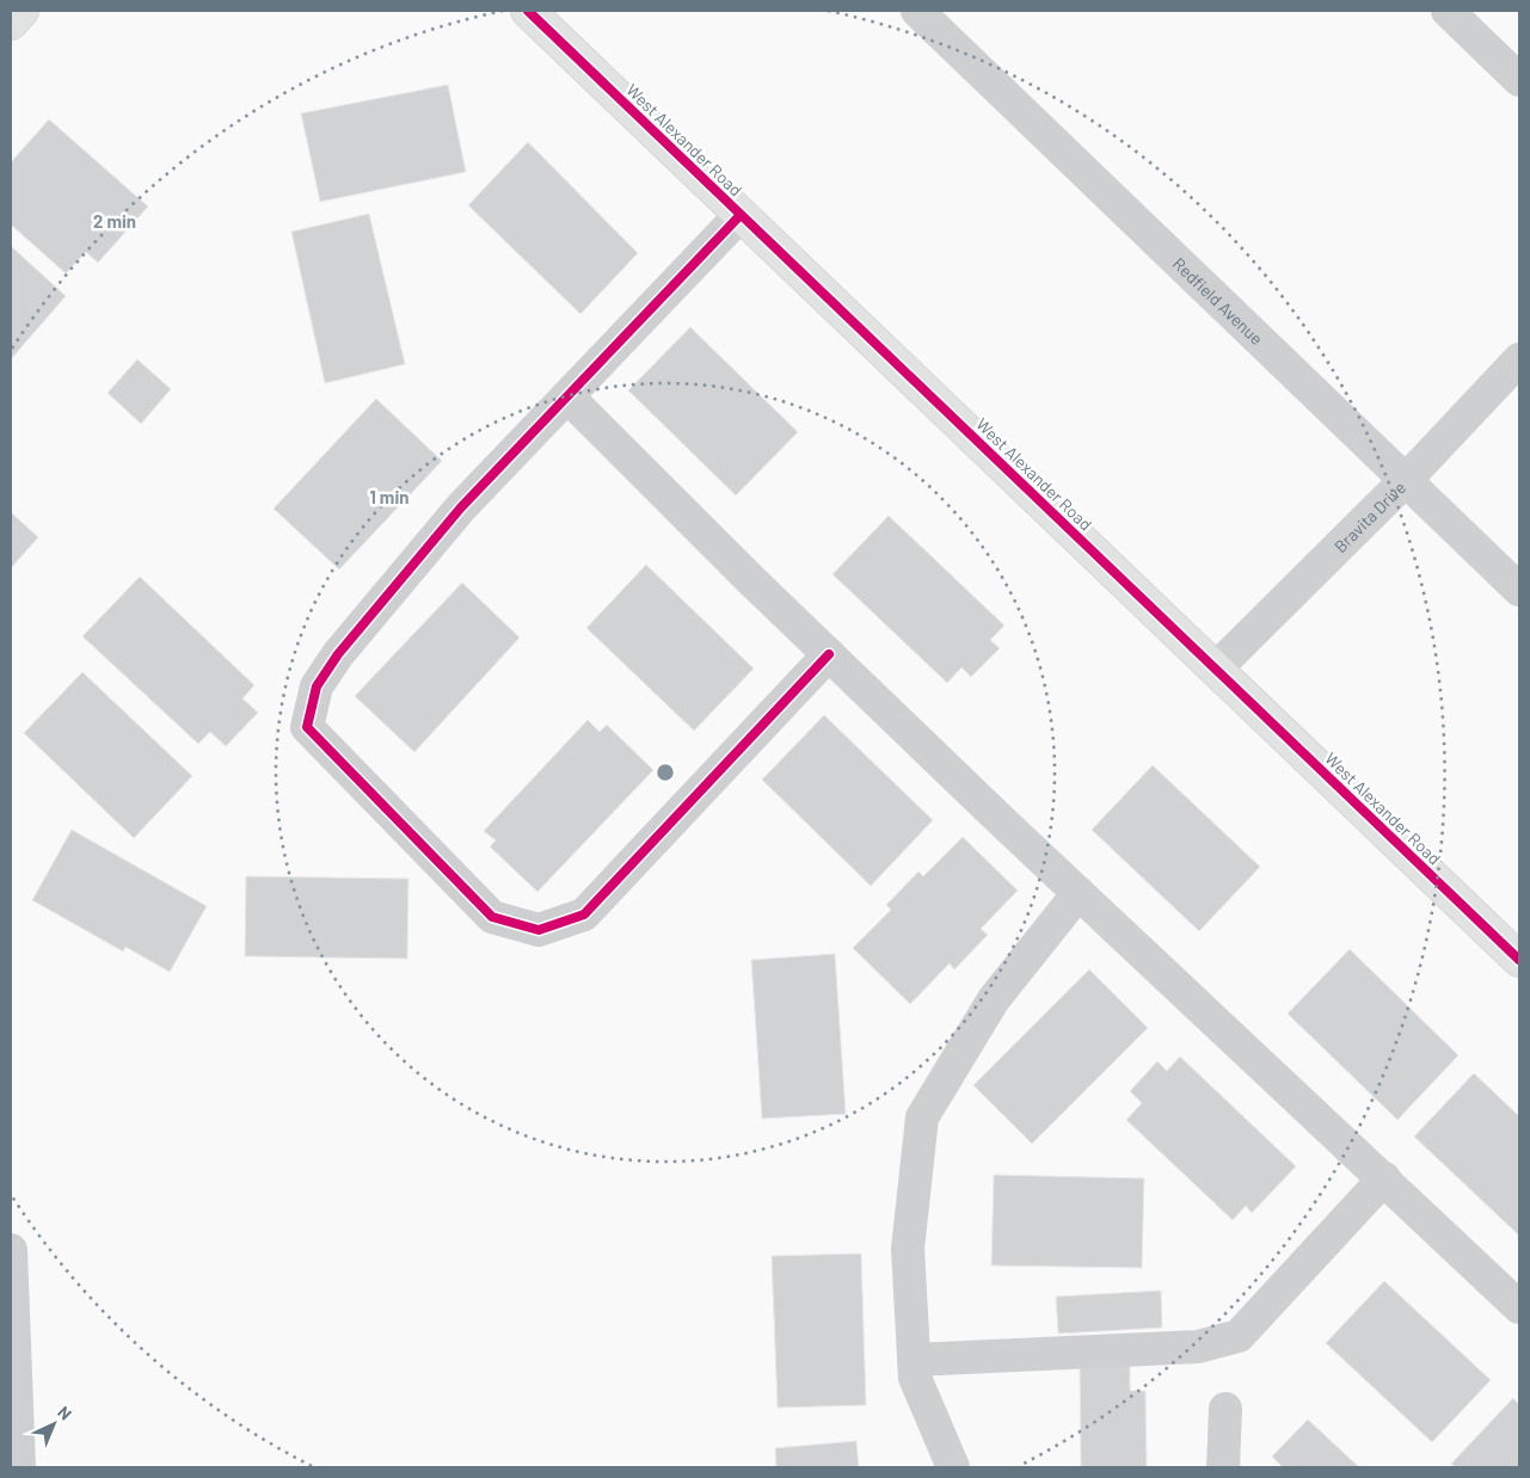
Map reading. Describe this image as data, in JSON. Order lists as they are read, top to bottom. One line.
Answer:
{"streets":{"main road":["West Alexander Road"],"street":["Redfield Avenue","Bravita Drive"]},"crossings":[["West Alexander Road","Bravita Drive"],["Redfield Avenue","Bravita Drive"]],"north":"top right","rings":["2 min","1 min"]}
